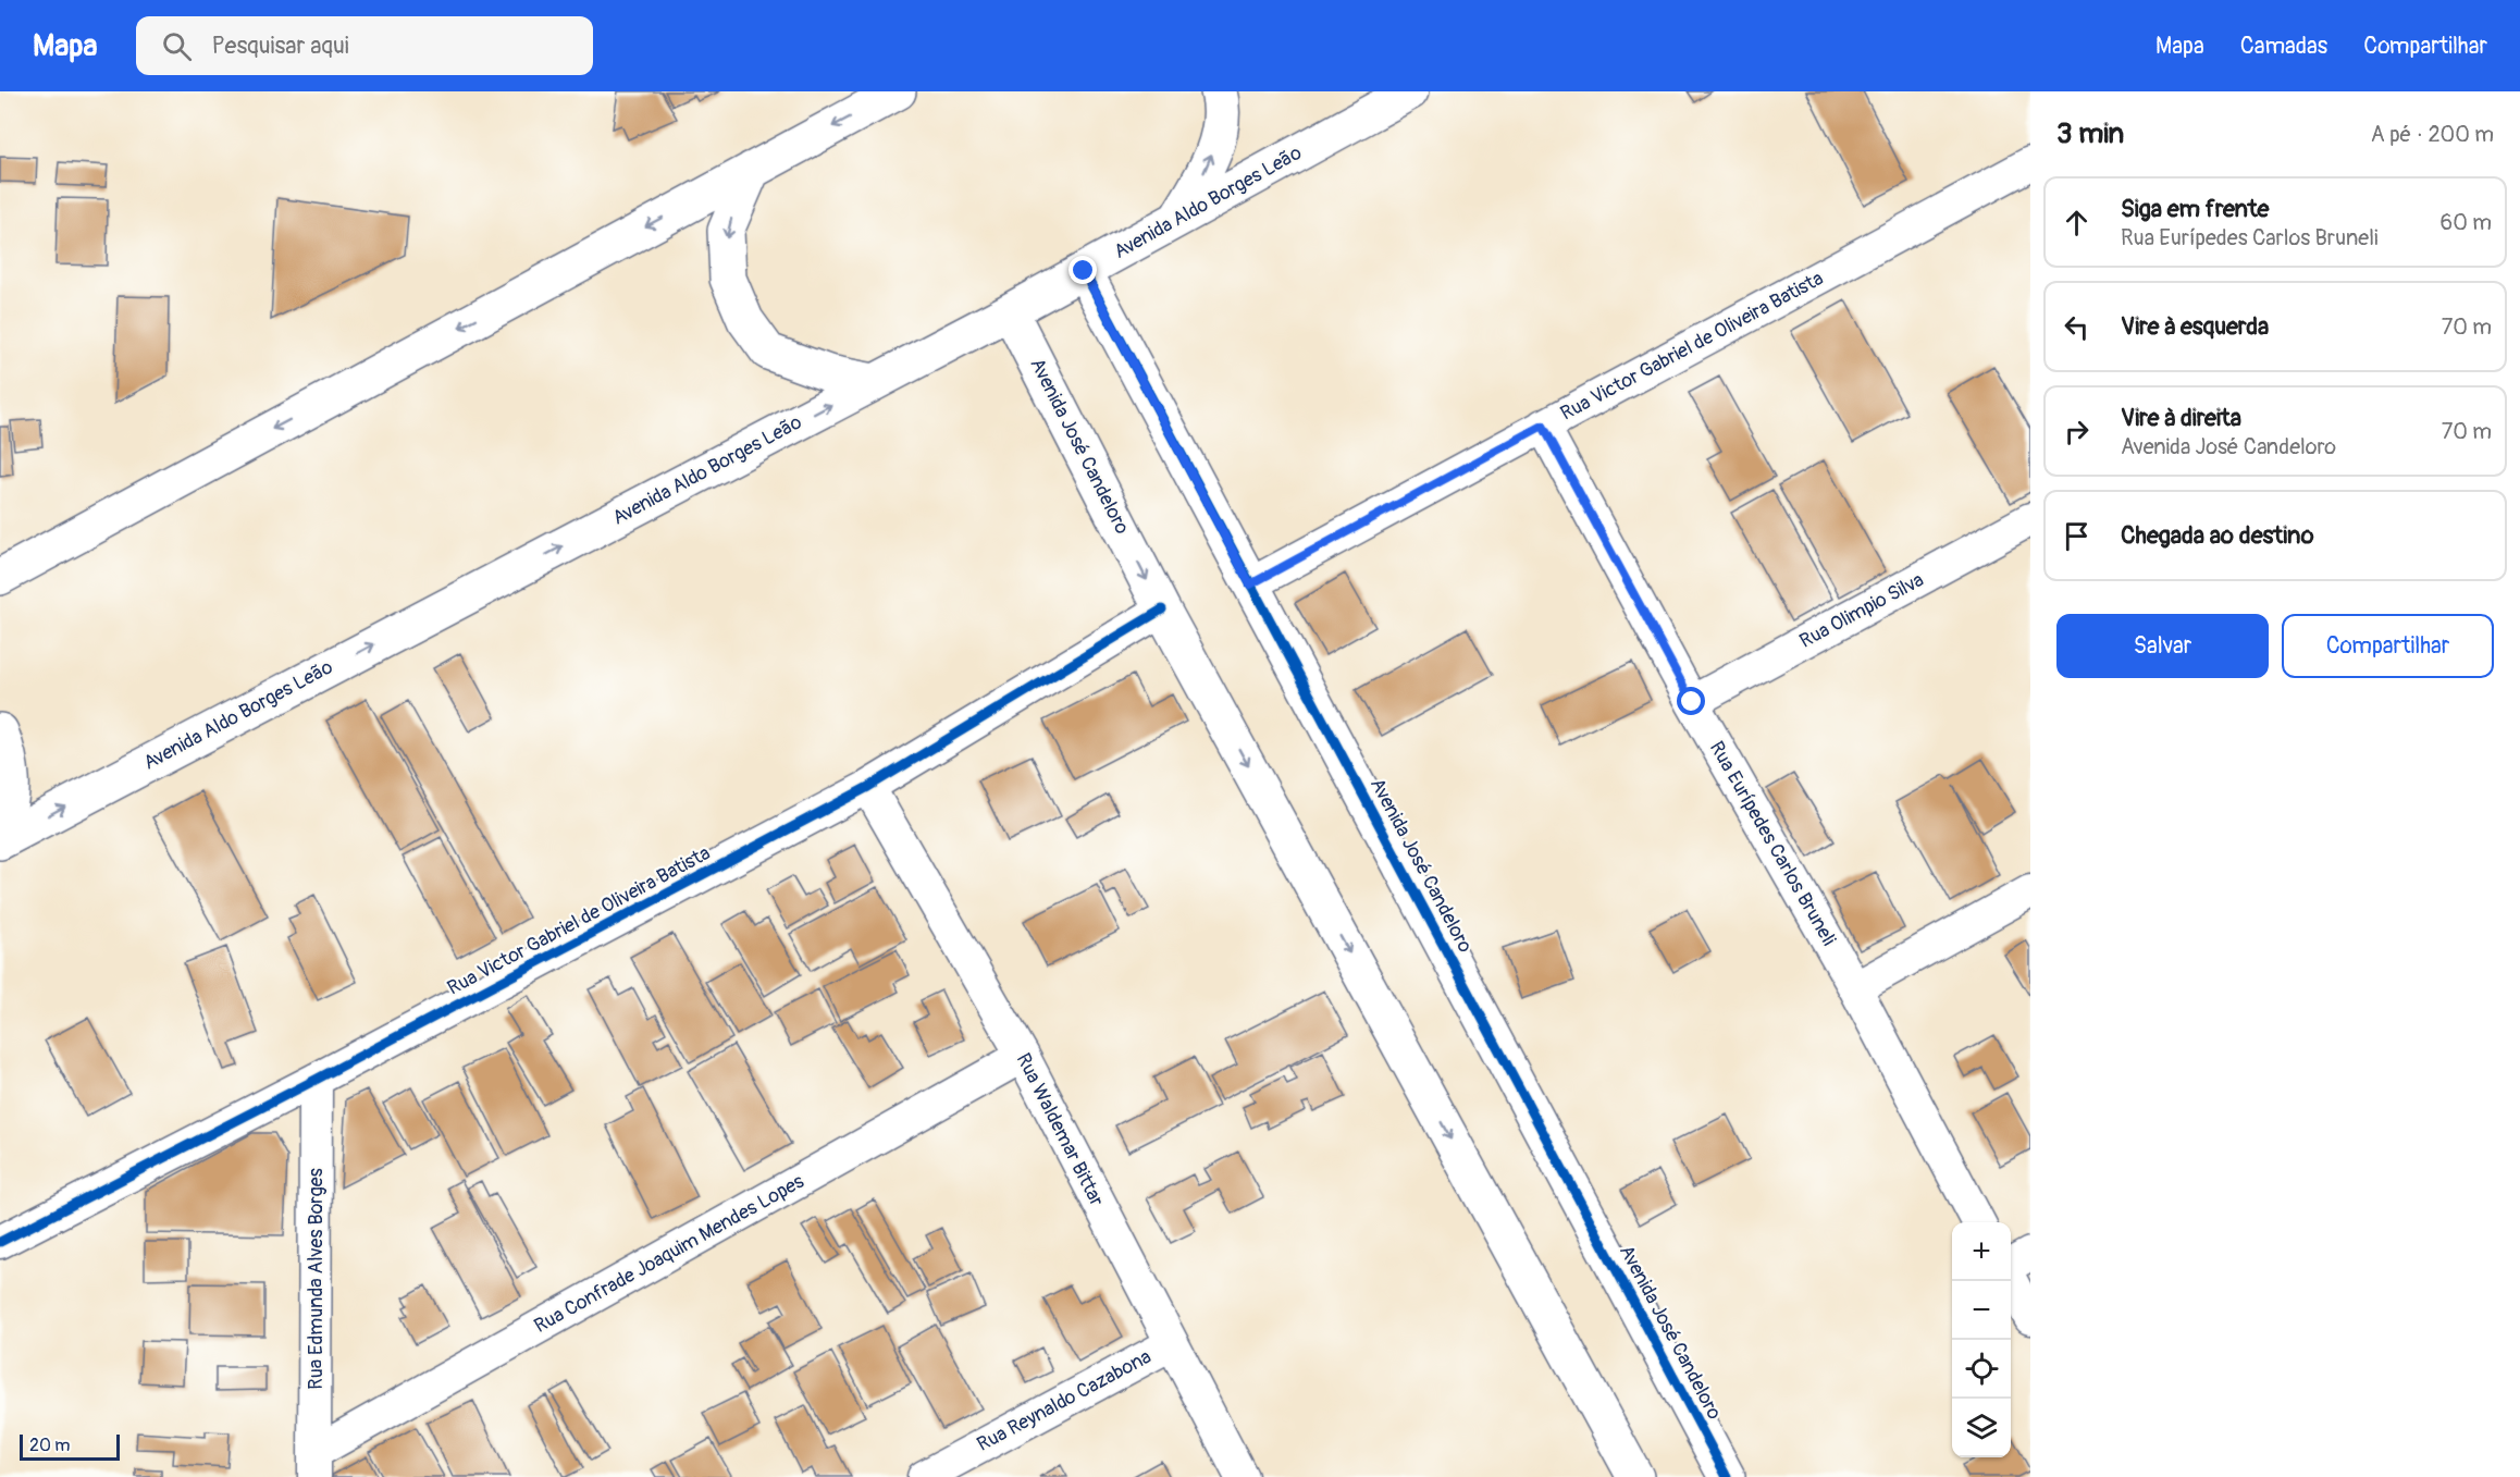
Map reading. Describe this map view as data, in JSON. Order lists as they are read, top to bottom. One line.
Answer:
{"streets":{"main road":["Avenida Aldo Borges Leão","Avenida José Candeloro"],"street":["Rua Victor Gabriel de Oliveira Batista","Rua Olimpio Silva","Rua Eurípedes Carlos Bruneli","Rua Waldemar Bittar","Rua Confrade Joaquim Mendes Lopes","Rua Edmunda Alves Borges","Rua Reynaldo Cazabona"]},"crossings":[["Avenida Aldo Borges Leão","Avenida José Candeloro"],["Rua Victor Gabriel de Oliveira Batista","Avenida José Candeloro"],["Rua Victor Gabriel de Oliveira Batista","Rua Eurípedes Carlos Bruneli"],["Rua Victor Gabriel de Oliveira Batista","Rua Waldemar Bittar"],["Rua Victor Gabriel de Oliveira Batista","Rua Edmunda Alves Borges"],["Rua Olimpio Silva","Rua Eurípedes Carlos Bruneli"],["Rua Waldemar Bittar","Rua Confrade Joaquim Mendes Lopes"],["Rua Waldemar Bittar","Rua Reynaldo Cazabona"],["Rua Confrade Joaquim Mendes Lopes","Rua Edmunda Alves Borges"]],"scale_bar":"20 m","page":{"header":"Mapa","search":"Pesquisar aqui","nav":["Mapa","Camadas","Compartilhar"],"heading":["3 min","A pé · 200 m"],"list":[["Siga em frente","Rua Eurípedes Carlos Bruneli","60 m"],["Vire à esquerda","70 m"],["Vire à direita","Avenida José Candeloro","70 m"],"Chegada ao destino"],"buttons":["Salvar","Compartilhar"],"map_buttons":["+","−"],"scale":"20 m"}}
